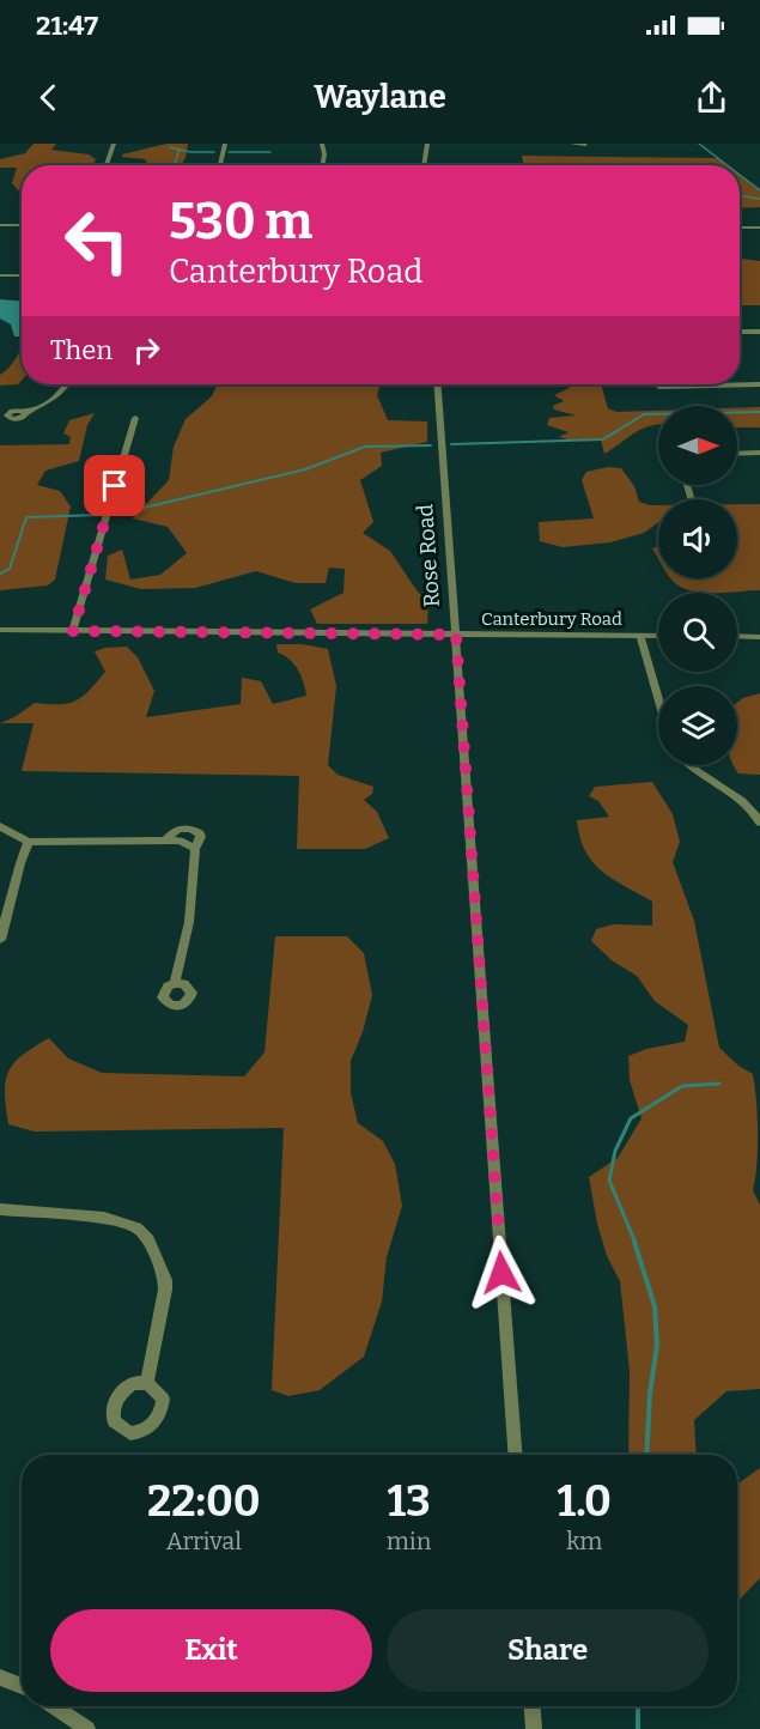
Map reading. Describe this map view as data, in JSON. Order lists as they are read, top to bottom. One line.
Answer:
{"streets":{"street":["Rose Road","Canterbury Road"]},"crossings":[["Rose Road","Canterbury Road"]],"north":"right","page":{"status":"21:47","header":"Waylane","turn":["530 m","Canterbury Road"],"then":"Then","eta":["22:00","Arrival","13","min","1.0","km"],"buttons":["Exit","Share"]}}
